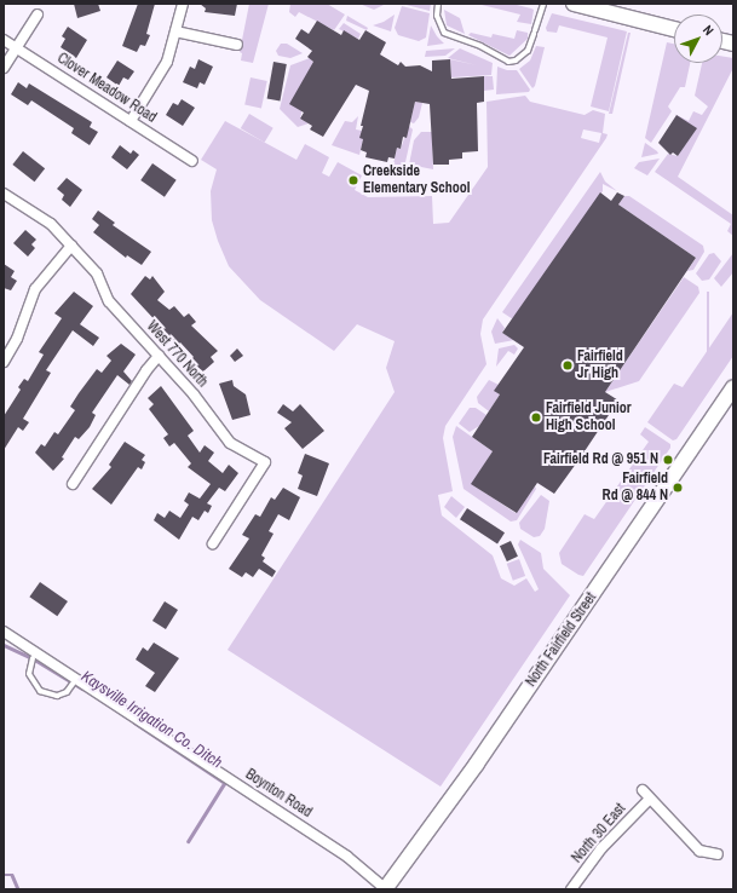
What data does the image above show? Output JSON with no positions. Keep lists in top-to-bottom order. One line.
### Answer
{"streets":{"street":["Clover Meadow Road","West 770 North","North Fairfield Street","Boynton Road","North 30 East"]},"crossings":[["North Fairfield Street","Boynton Road"]],"water":["Kaysville Irrigation Co. Ditch"],"places":["Creekside Elementary School","Fairfield Jr High","Fairfield Junior High School","Fairfield Rd @ 951 N","Fairfield Rd @ 844 N"],"north":"top right"}
